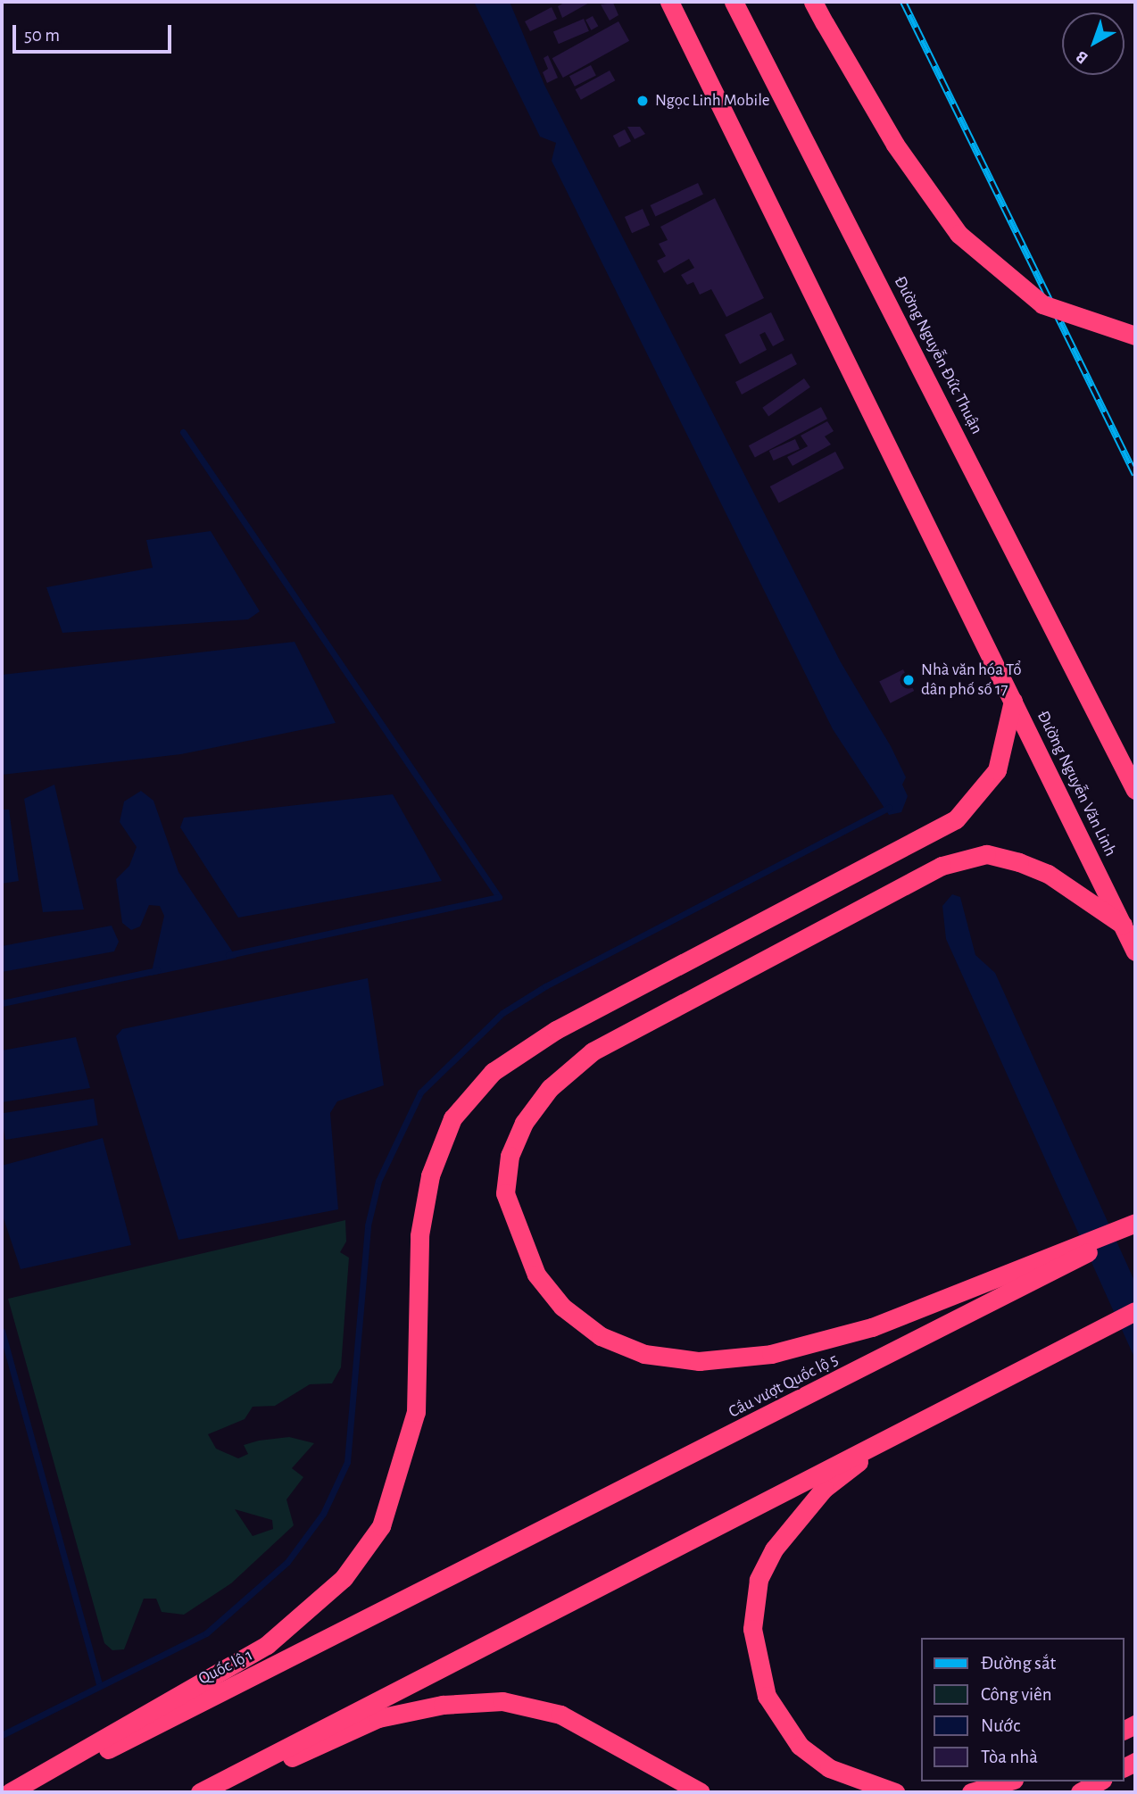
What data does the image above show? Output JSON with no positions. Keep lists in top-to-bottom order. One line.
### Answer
{"streets":{"highway":["Đường Nguyễn Đức Thuận","Đường Nguyễn Văn Linh","Cầu vượt Quốc lộ 5","Quốc lộ 1"]},"crossings":[["Cầu vượt Quốc lộ 5","Quốc lộ 1"]],"places":["Ngọc Linh Mobile","Nhà văn hóa Tổ dân phố số 17"],"legend":["Đường sắt","Công viên","Nước","Tòa nhà"],"scale_bar":"50 m","north":"bottom left"}
